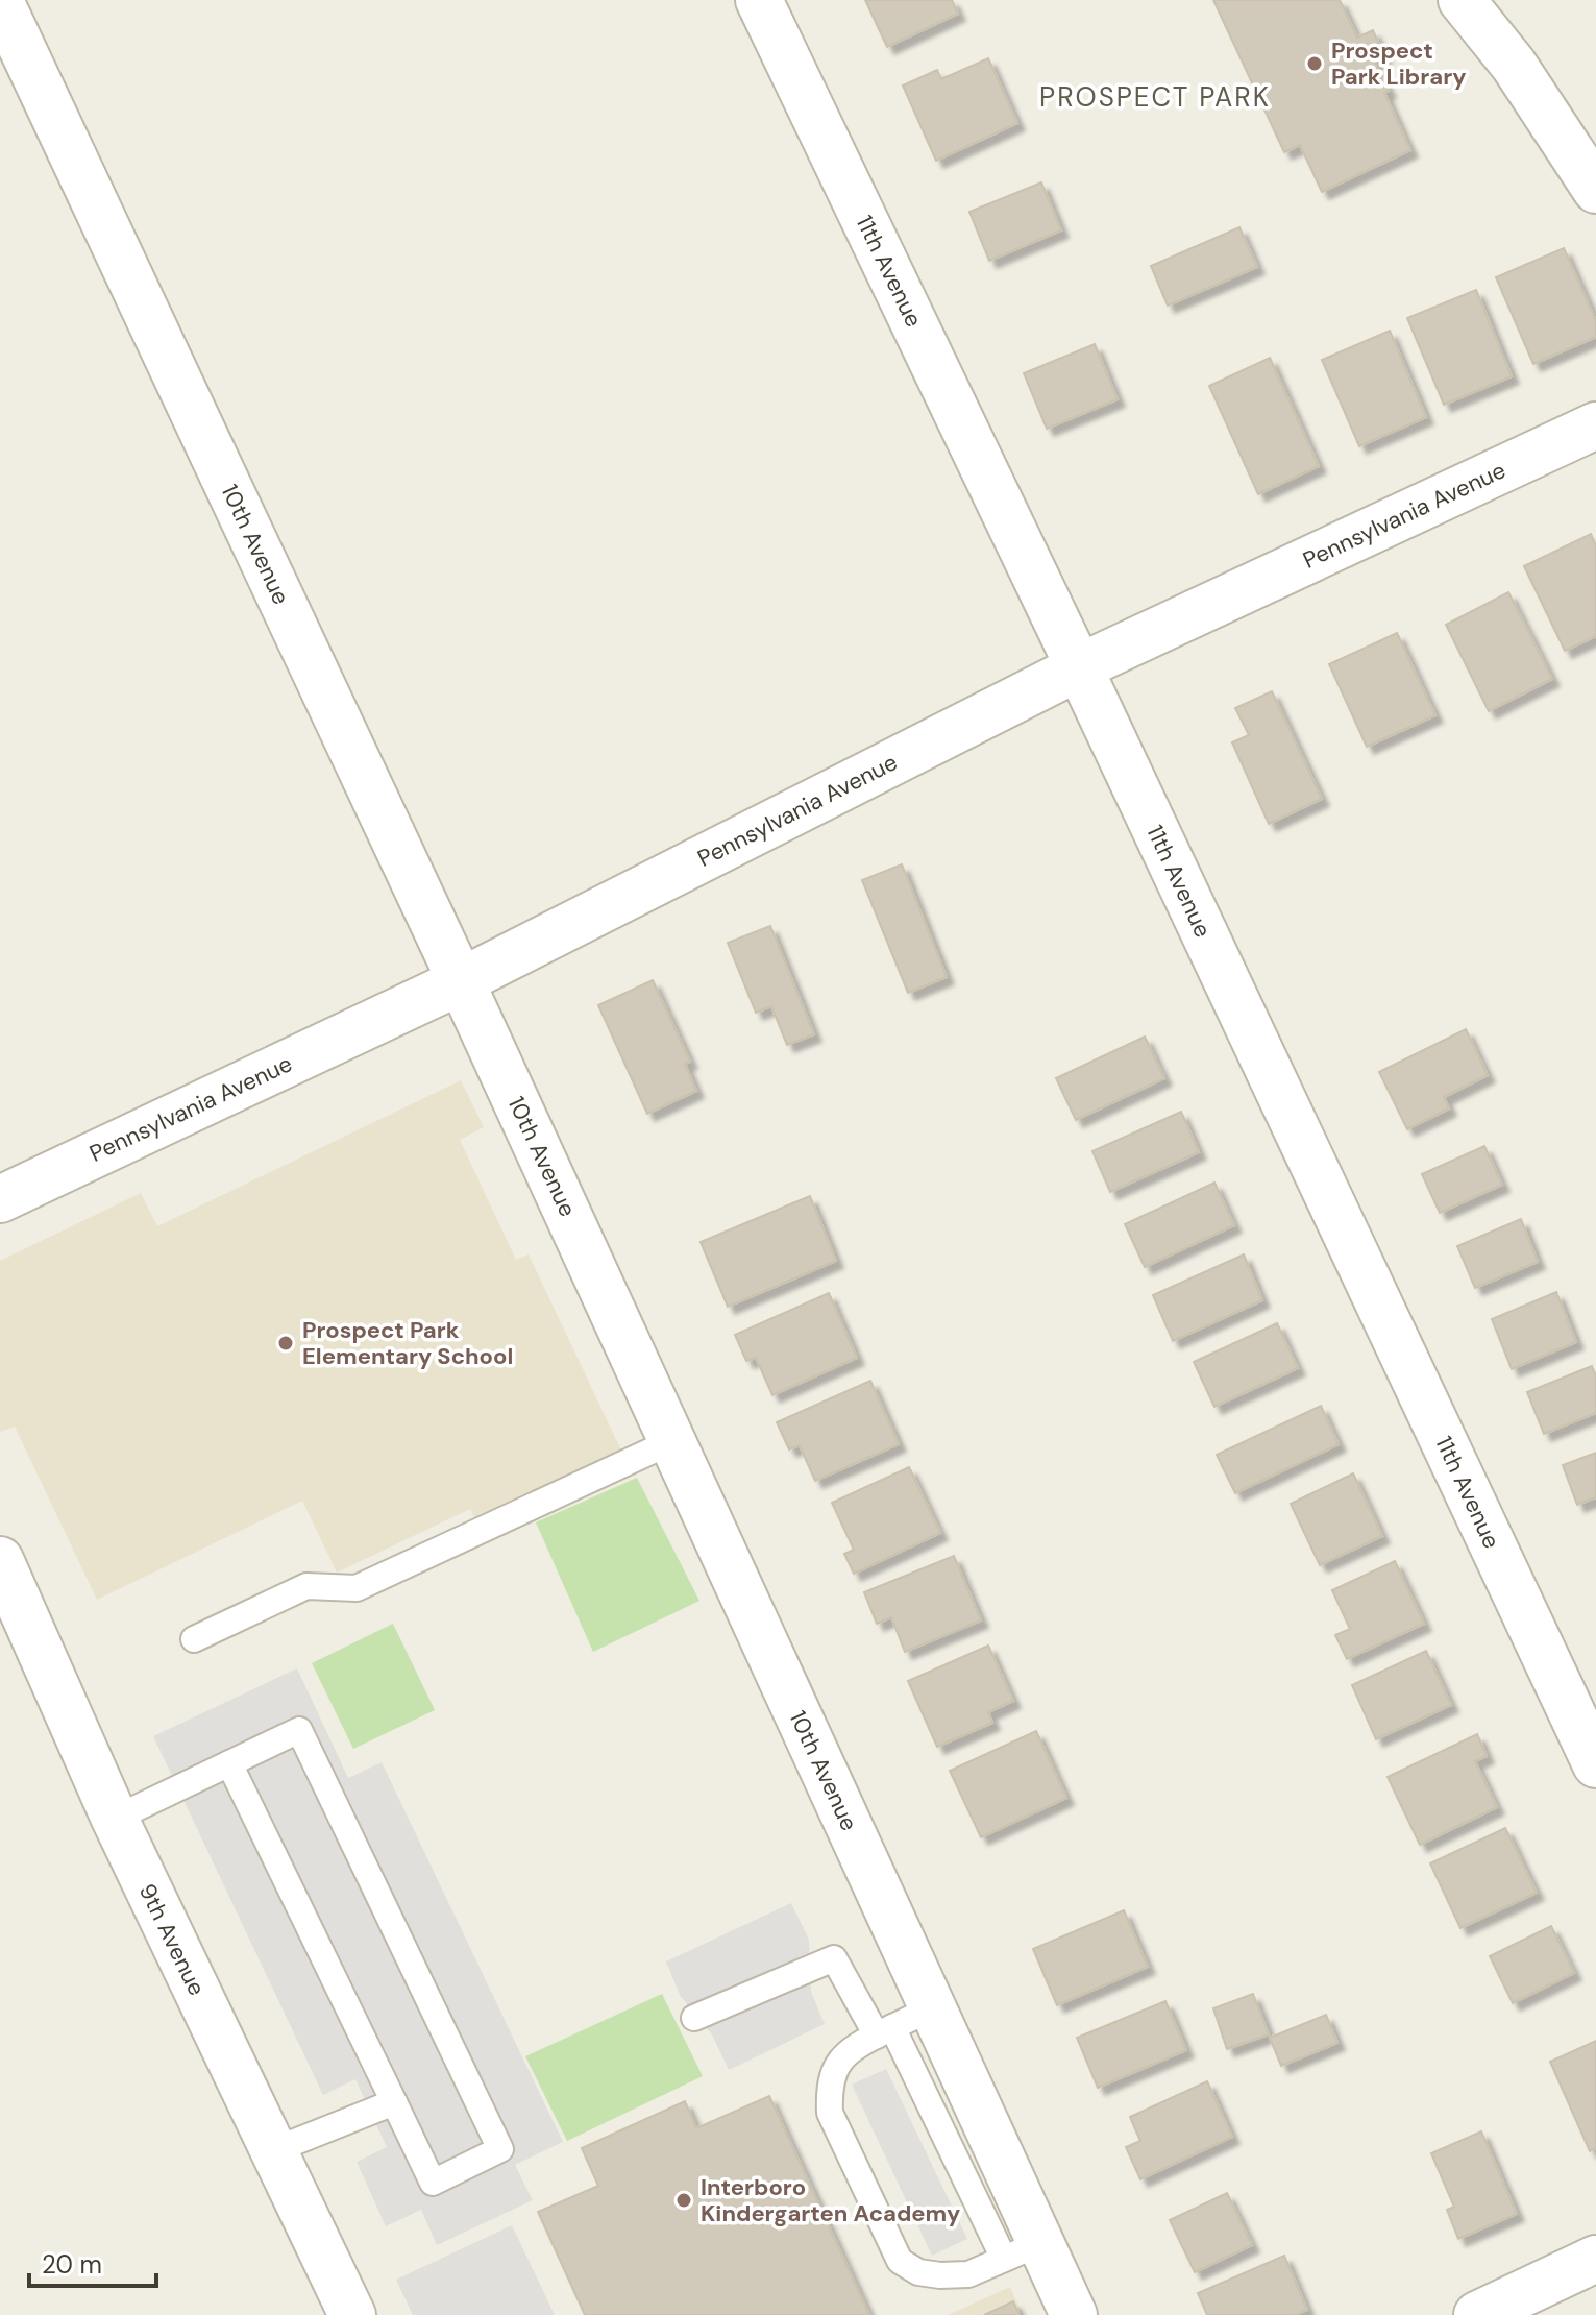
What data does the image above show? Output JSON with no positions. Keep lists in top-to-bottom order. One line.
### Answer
{"streets":{"street":["11th Avenue","Pennsylvania Avenue","10th Avenue","9th Avenue"]},"crossings":[["11th Avenue","Pennsylvania Avenue"],["Pennsylvania Avenue","10th Avenue"]],"districts":["PROSPECT PARK"],"places":["Prospect Park Library","Prospect Park Elementary School","Interboro Kindergarten Academy"],"scale_bar":"20 m"}
